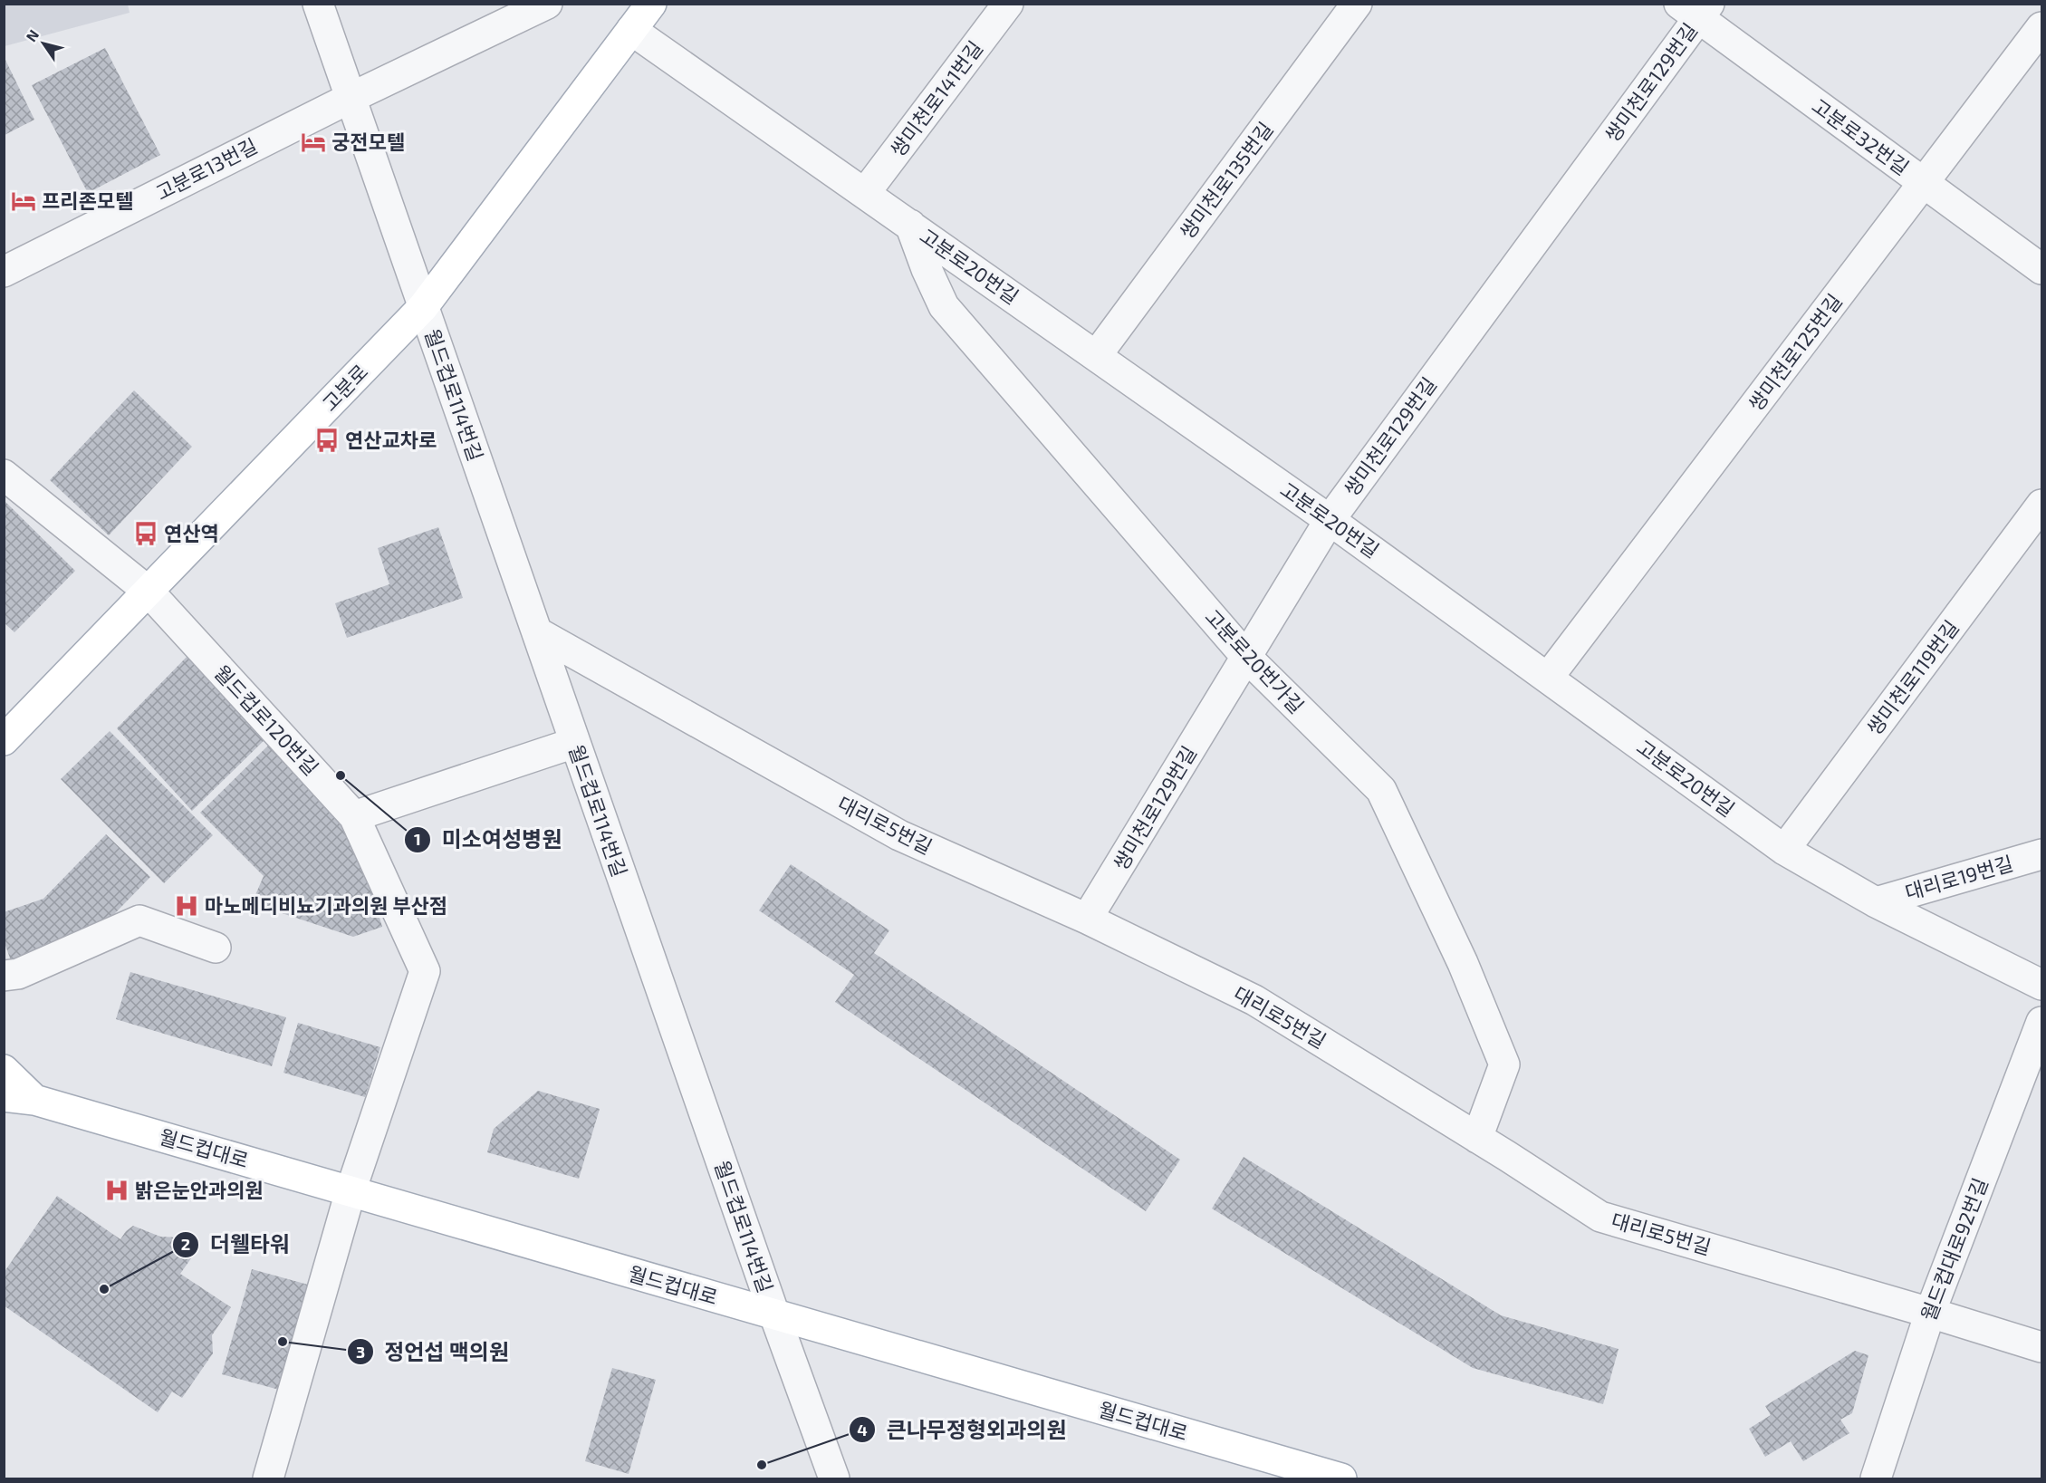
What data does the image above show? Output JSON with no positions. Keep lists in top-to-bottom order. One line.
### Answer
{"streets":{"main road":["고분로","월드컵대로"],"street":["쌍미천로129번길","쌍미천로141번길","고분로32번길","고분로13번길","쌍미천로135번길","고분로20번길","쌍미천로125번길","월드컵로114번길","고분로20번가길","쌍미천로119번길","월드컵로120번길","대리로5번길","대리로19번길","월드컵대로92번길"]},"crossings":[["쌍미천로129번길","고분로32번길"],["쌍미천로129번길","고분로20번길"],["쌍미천로129번길","고분로20번가길"],["쌍미천로129번길","대리로5번길"],["쌍미천로141번길","고분로20번길"],["고분로32번길","쌍미천로125번길"],["쌍미천로135번길","고분로20번길"],["고분로20번길","쌍미천로125번길"],["고분로20번길","고분로"],["고분로20번길","고분로20번가길"],["고분로20번길","쌍미천로119번길"],["고분로20번길","대리로19번길"],["고분로","월드컵로114번길"],["고분로","월드컵로120번길"],["월드컵로114번길","대리로5번길"],["월드컵로114번길","월드컵대로"],["고분로20번가길","대리로5번길"],["월드컵로120번길","월드컵대로"],["대리로5번길","월드컵대로92번길"]],"places":{"hotel":["궁전모텔","프리존모텔"],"bus stop":["연산교차로","연산역"],"other":["미소여성병원","더웰타워","정언섭 맥의원","큰나무정형외과의원"],"hospital":["마노메디비뇨기과의원 부산점","밝은눈안과의원"]},"north":"top left"}
